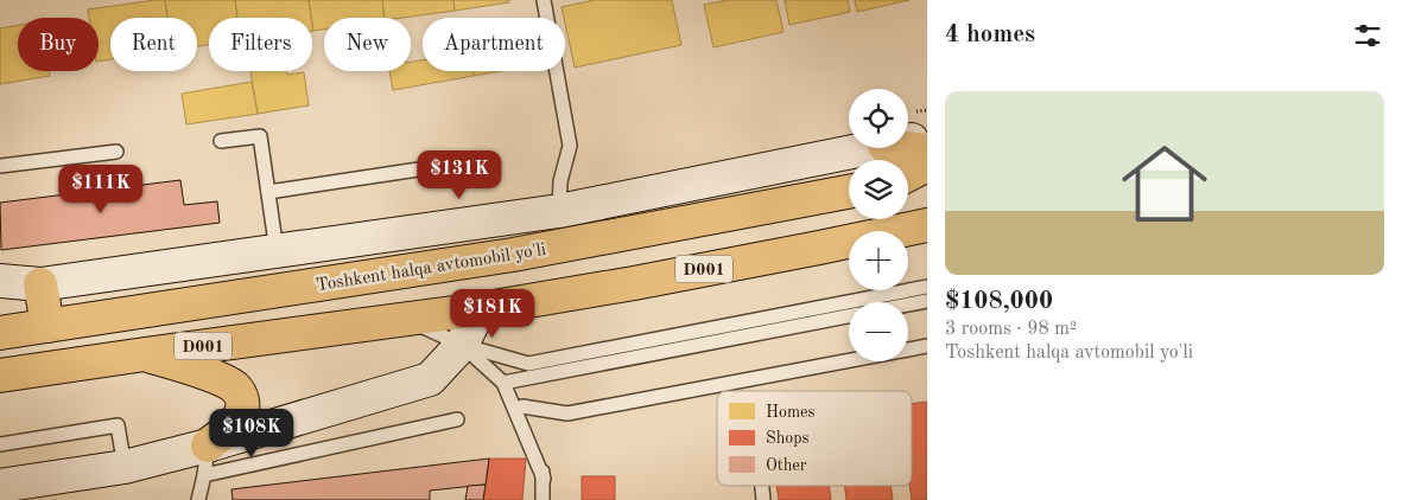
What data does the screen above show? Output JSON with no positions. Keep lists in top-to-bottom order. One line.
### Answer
{"streets":{"highway":["Toshkent halqa avtomobil yo'li","D001"]},"legend":["Homes","Shops","Other"],"page":{"heading":"4 homes","chip":["Buy","Rent","Filters","New","Apartment"],"list":[{"name":"$108,000","note":"3 rooms · 98 m² · Toshkent halqa avtomobil yo'li"}],"map_buttons":["+","−"],"price":["$131K","$111K","$181K","$108K"]}}
